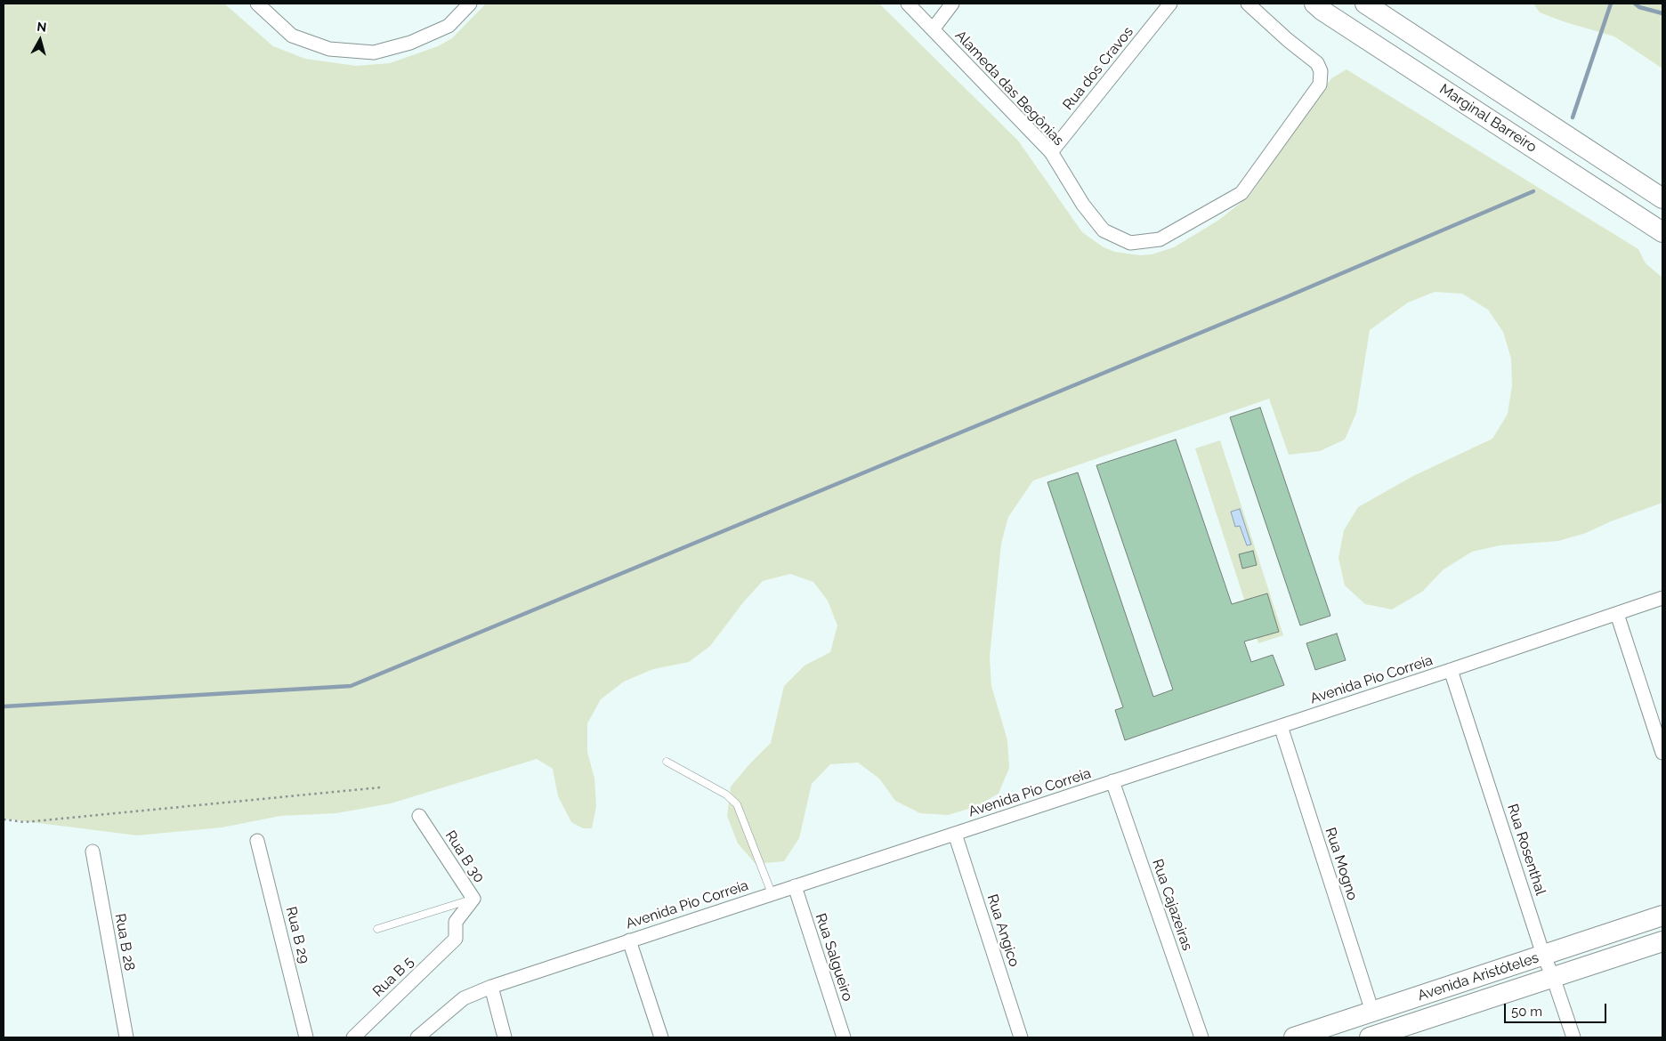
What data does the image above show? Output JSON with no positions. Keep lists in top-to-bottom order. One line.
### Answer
{"streets":{"street":["Rua dos Cravos","Alameda das Begônias","Marginal Barreiro","Avenida Pio Correia","Rua Rosenthal","Rua B 30","Rua Mogno","Rua Cajazeiras","Rua Angico","Rua B 29","Rua B 28","Rua Salgueiro","Rua B 5","Avenida Aristóteles"]},"crossings":[["Rua dos Cravos","Alameda das Begônias"],["Avenida Pio Correia","Rua Rosenthal"],["Avenida Pio Correia","Rua Mogno"],["Avenida Pio Correia","Rua Cajazeiras"],["Avenida Pio Correia","Rua Angico"],["Avenida Pio Correia","Rua Salgueiro"],["Rua Rosenthal","Avenida Aristóteles"],["Rua B 30","Rua B 5"],["Rua Mogno","Avenida Aristóteles"]],"scale_bar":"50 m","north":"top"}
